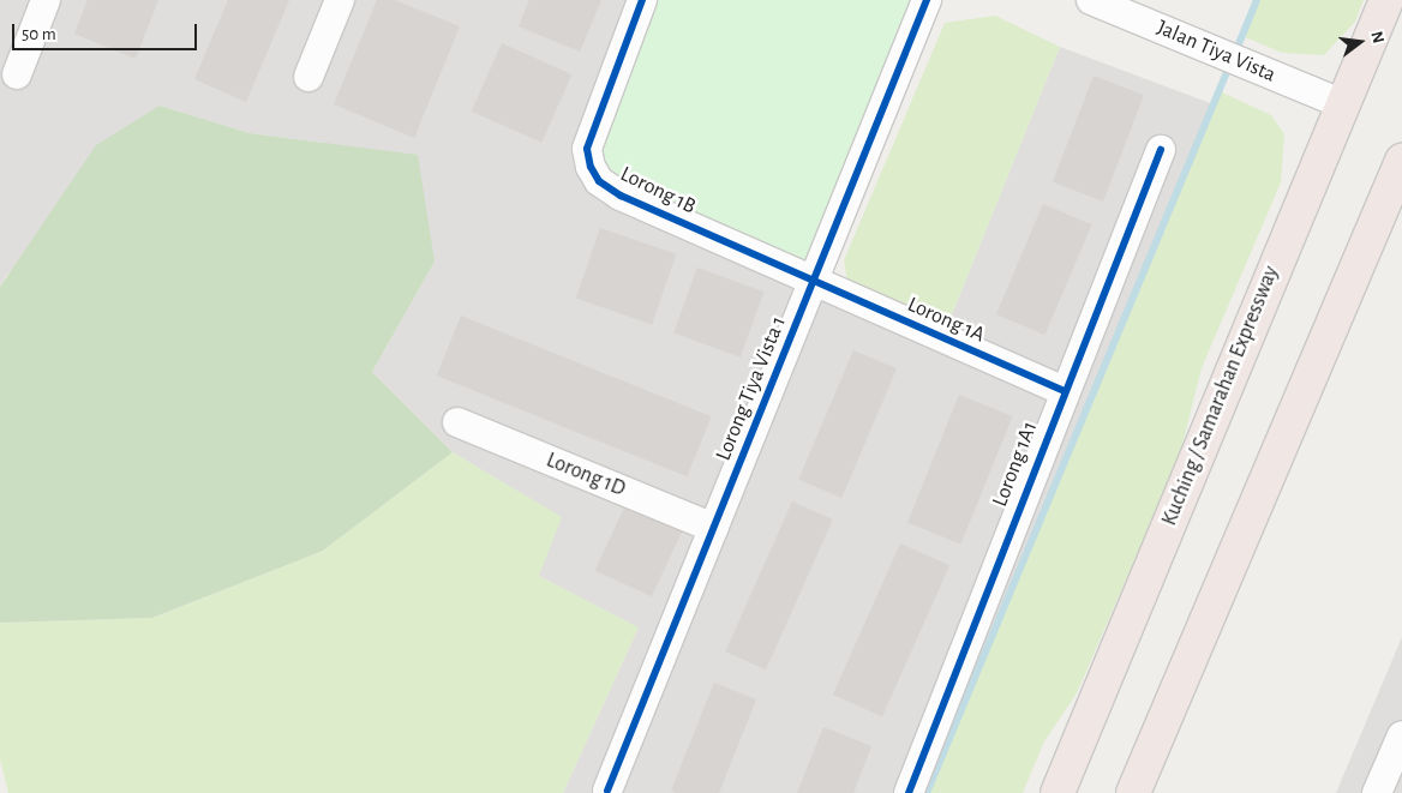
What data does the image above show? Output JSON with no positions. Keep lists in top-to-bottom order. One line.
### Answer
{"streets":{"highway":["Kuching / Samarahan Expressway"],"street":["Jalan Tiya Vista","Lorong 1B","Lorong 1A","Lorong Tiya Vista 1","Lorong 1A1","Lorong 1D"]},"crossings":[["Jalan Tiya Vista","Kuching / Samarahan Expressway"],["Lorong 1B","Lorong 1A"],["Lorong 1B","Lorong Tiya Vista 1"],["Lorong 1A","Lorong Tiya Vista 1"],["Lorong 1A","Lorong 1A1"],["Lorong Tiya Vista 1","Lorong 1D"]],"scale_bar":"50 m","north":"right"}
